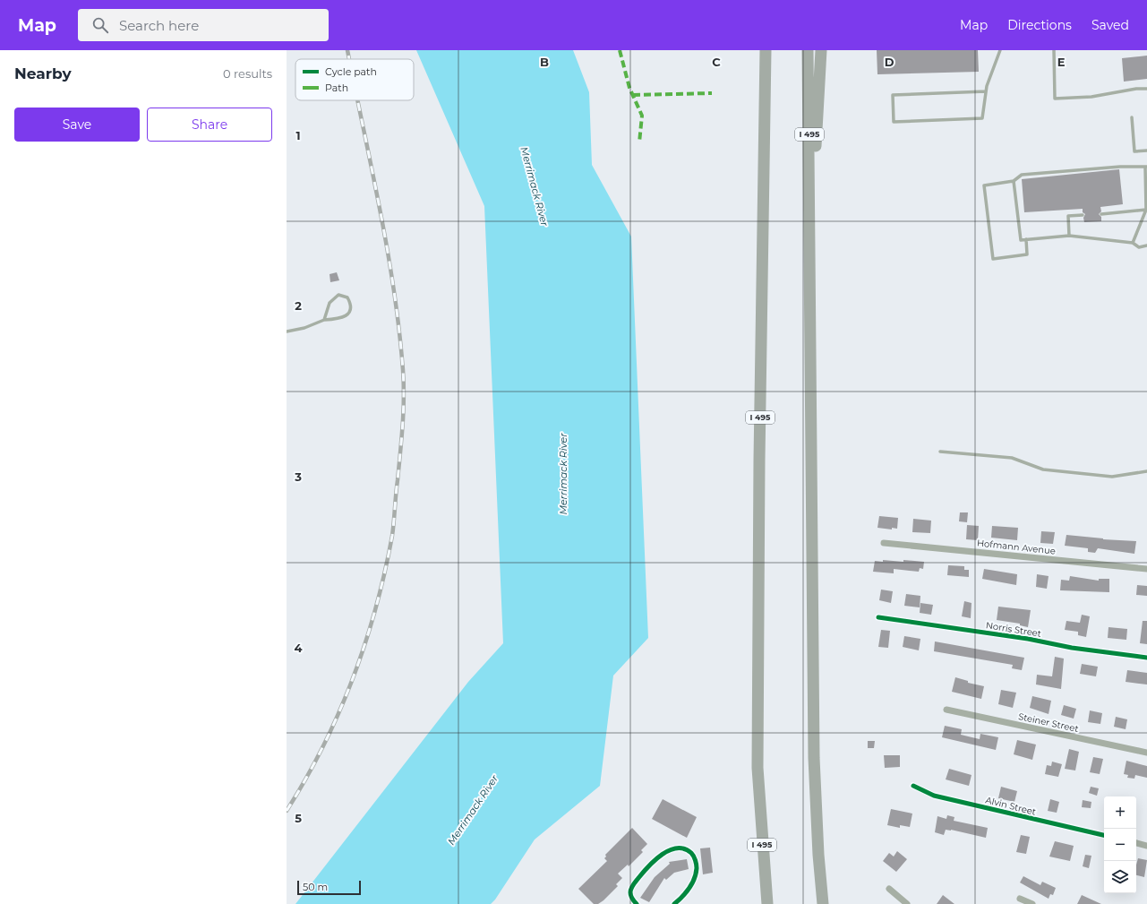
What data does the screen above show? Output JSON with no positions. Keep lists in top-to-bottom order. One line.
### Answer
{"streets":{"highway":["I 495"],"street":["Hofmann Avenue","Norris Street","Steiner Street","Alvin Street"]},"water":["Merrimack River"],"legend":["Cycle path","Path"],"scale_bar":"50 m","page":{"header":"Map","search":"Search here","nav":["Map","Directions","Saved"],"heading":["Nearby","0 results"],"buttons":["Save","Share"],"map_buttons":["+","−"],"scale":"50 m"},"grid":{"columns":["B","C","D","E"],"rows":["1","2","3","4","5"]}}
